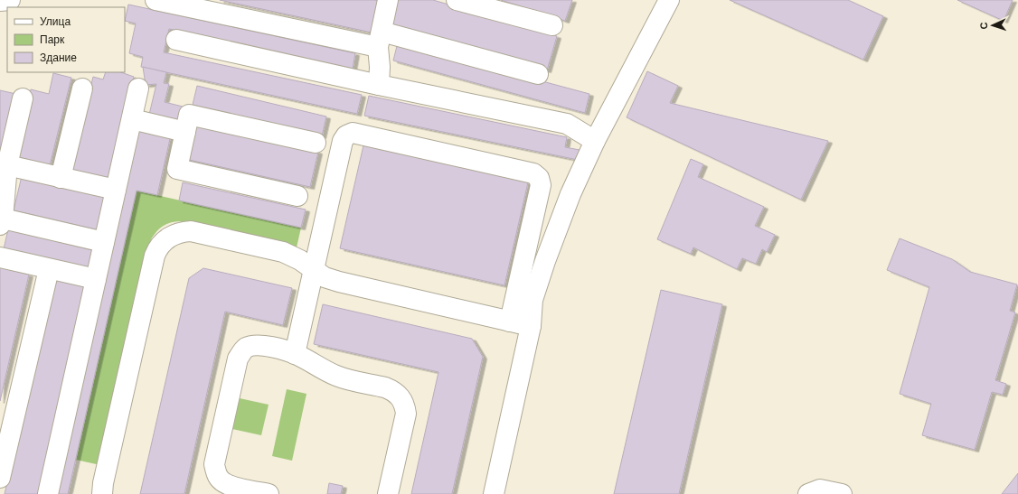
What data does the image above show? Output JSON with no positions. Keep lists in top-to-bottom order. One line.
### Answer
{"legend":["Улица","Парк","Здание"],"north":"left"}
